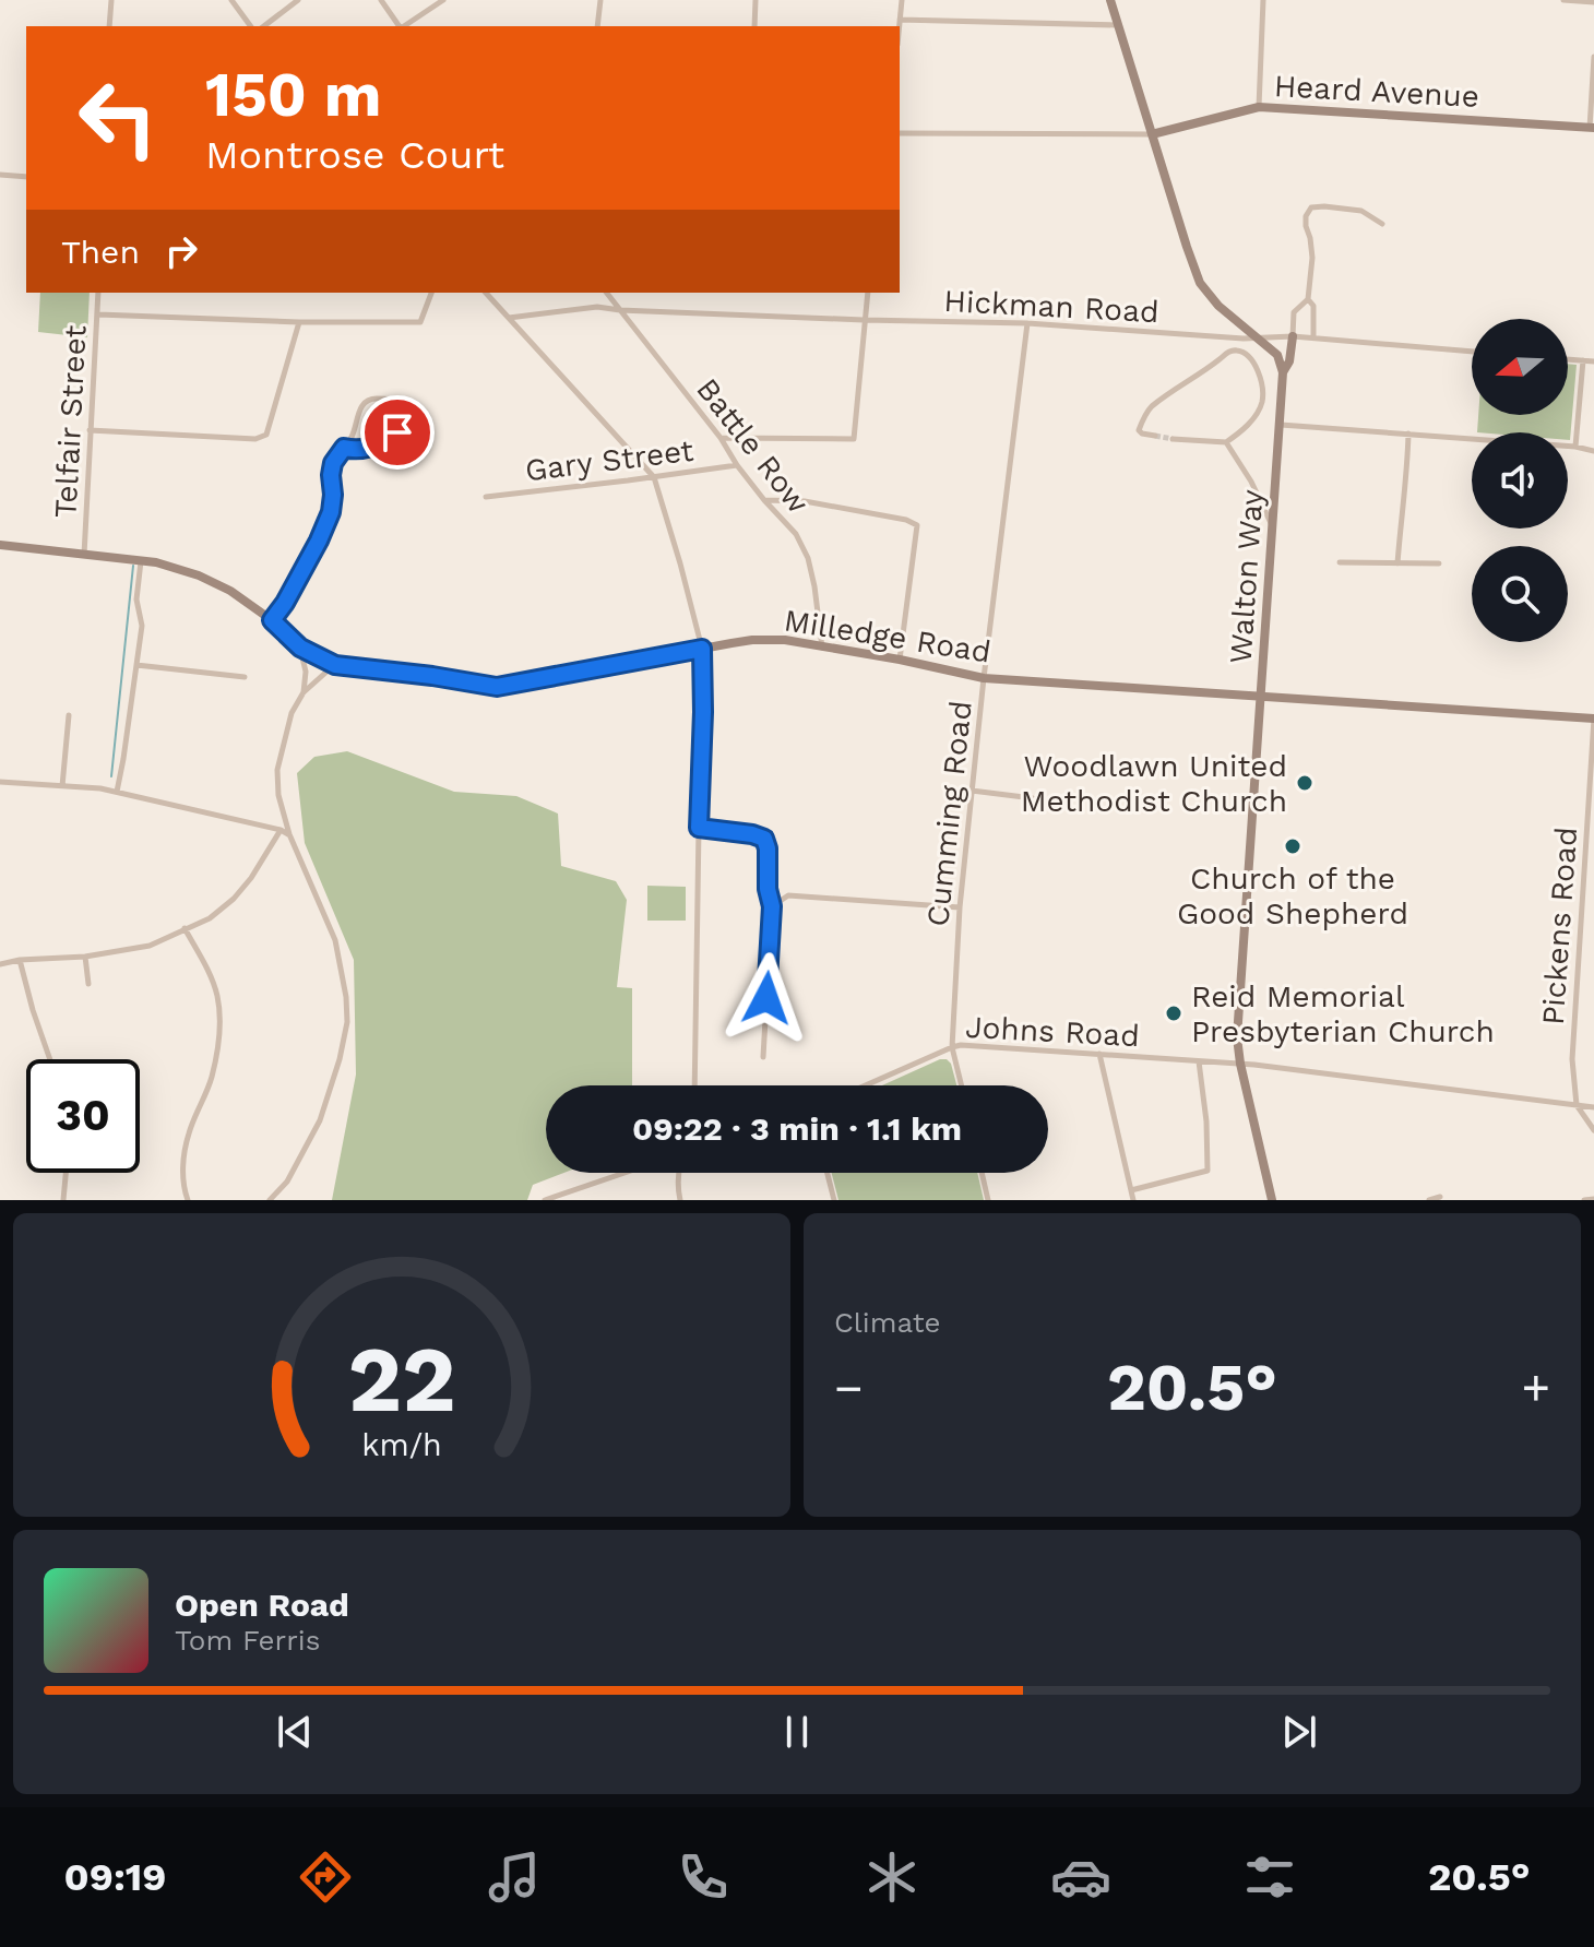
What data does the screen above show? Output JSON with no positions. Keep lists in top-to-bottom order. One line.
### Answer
{"streets":{"street":["Heard Avenue","Hickman Road","Telfair Street","Battle Row","Gary Street","Walton Way","Milledge Road","Cumming Road","Pickens Road","Johns Road"]},"crossings":[["Hickman Road","Battle Row"],["Hickman Road","Gary Street"],["Hickman Road","Walton Way"],["Hickman Road","Cumming Road"],["Telfair Street","Milledge Road"],["Battle Row","Gary Street"],["Battle Row","Milledge Road"],["Walton Way","Milledge Road"],["Walton Way","Johns Road"],["Milledge Road","Cumming Road"],["Milledge Road","Pickens Road"],["Cumming Road","Johns Road"],["Pickens Road","Johns Road"]],"places":["Woodlawn United Methodist Church","Church of the Good Shepherd","Reid Memorial Presbyterian Church"],"north":"left","page":{"turn":["150 m","Montrose Court"],"then":"Then","limit":"30","trip":"09:22 · 3 min · 1.1 km","tile":"Climate","heat":["−","20.5°","+"],"song":["Open Road","Tom Ferris"],"tabs":["09:19","20.5°"],"gauge":["22","km/h"]}}
